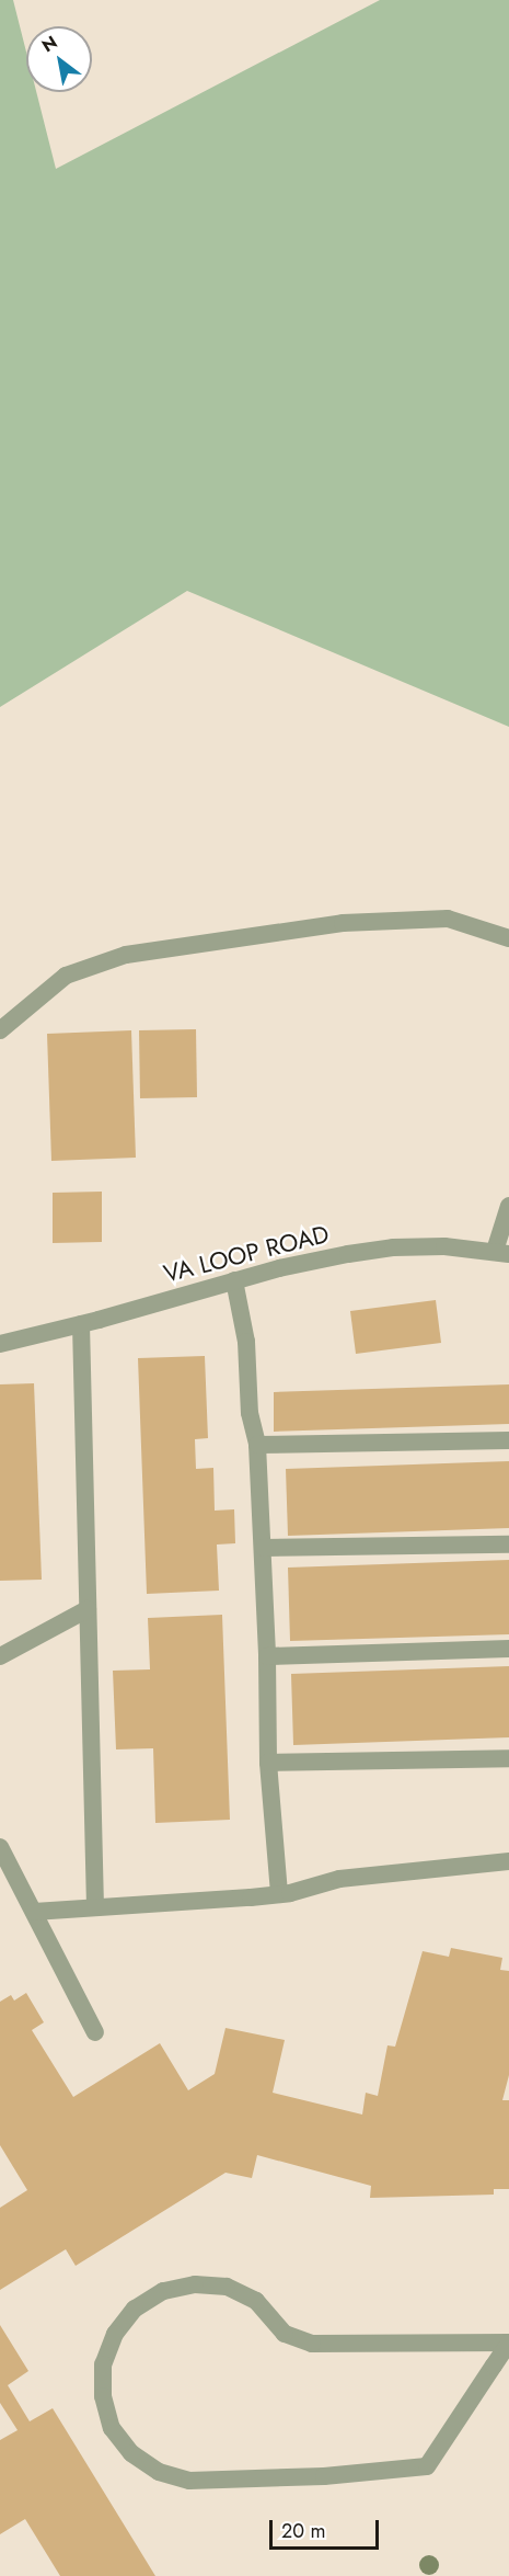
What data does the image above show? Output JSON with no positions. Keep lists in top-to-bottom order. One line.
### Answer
{"streets":{"lane":["VA LOOP ROAD"]},"scale_bar":"20 m","north":"top left"}
